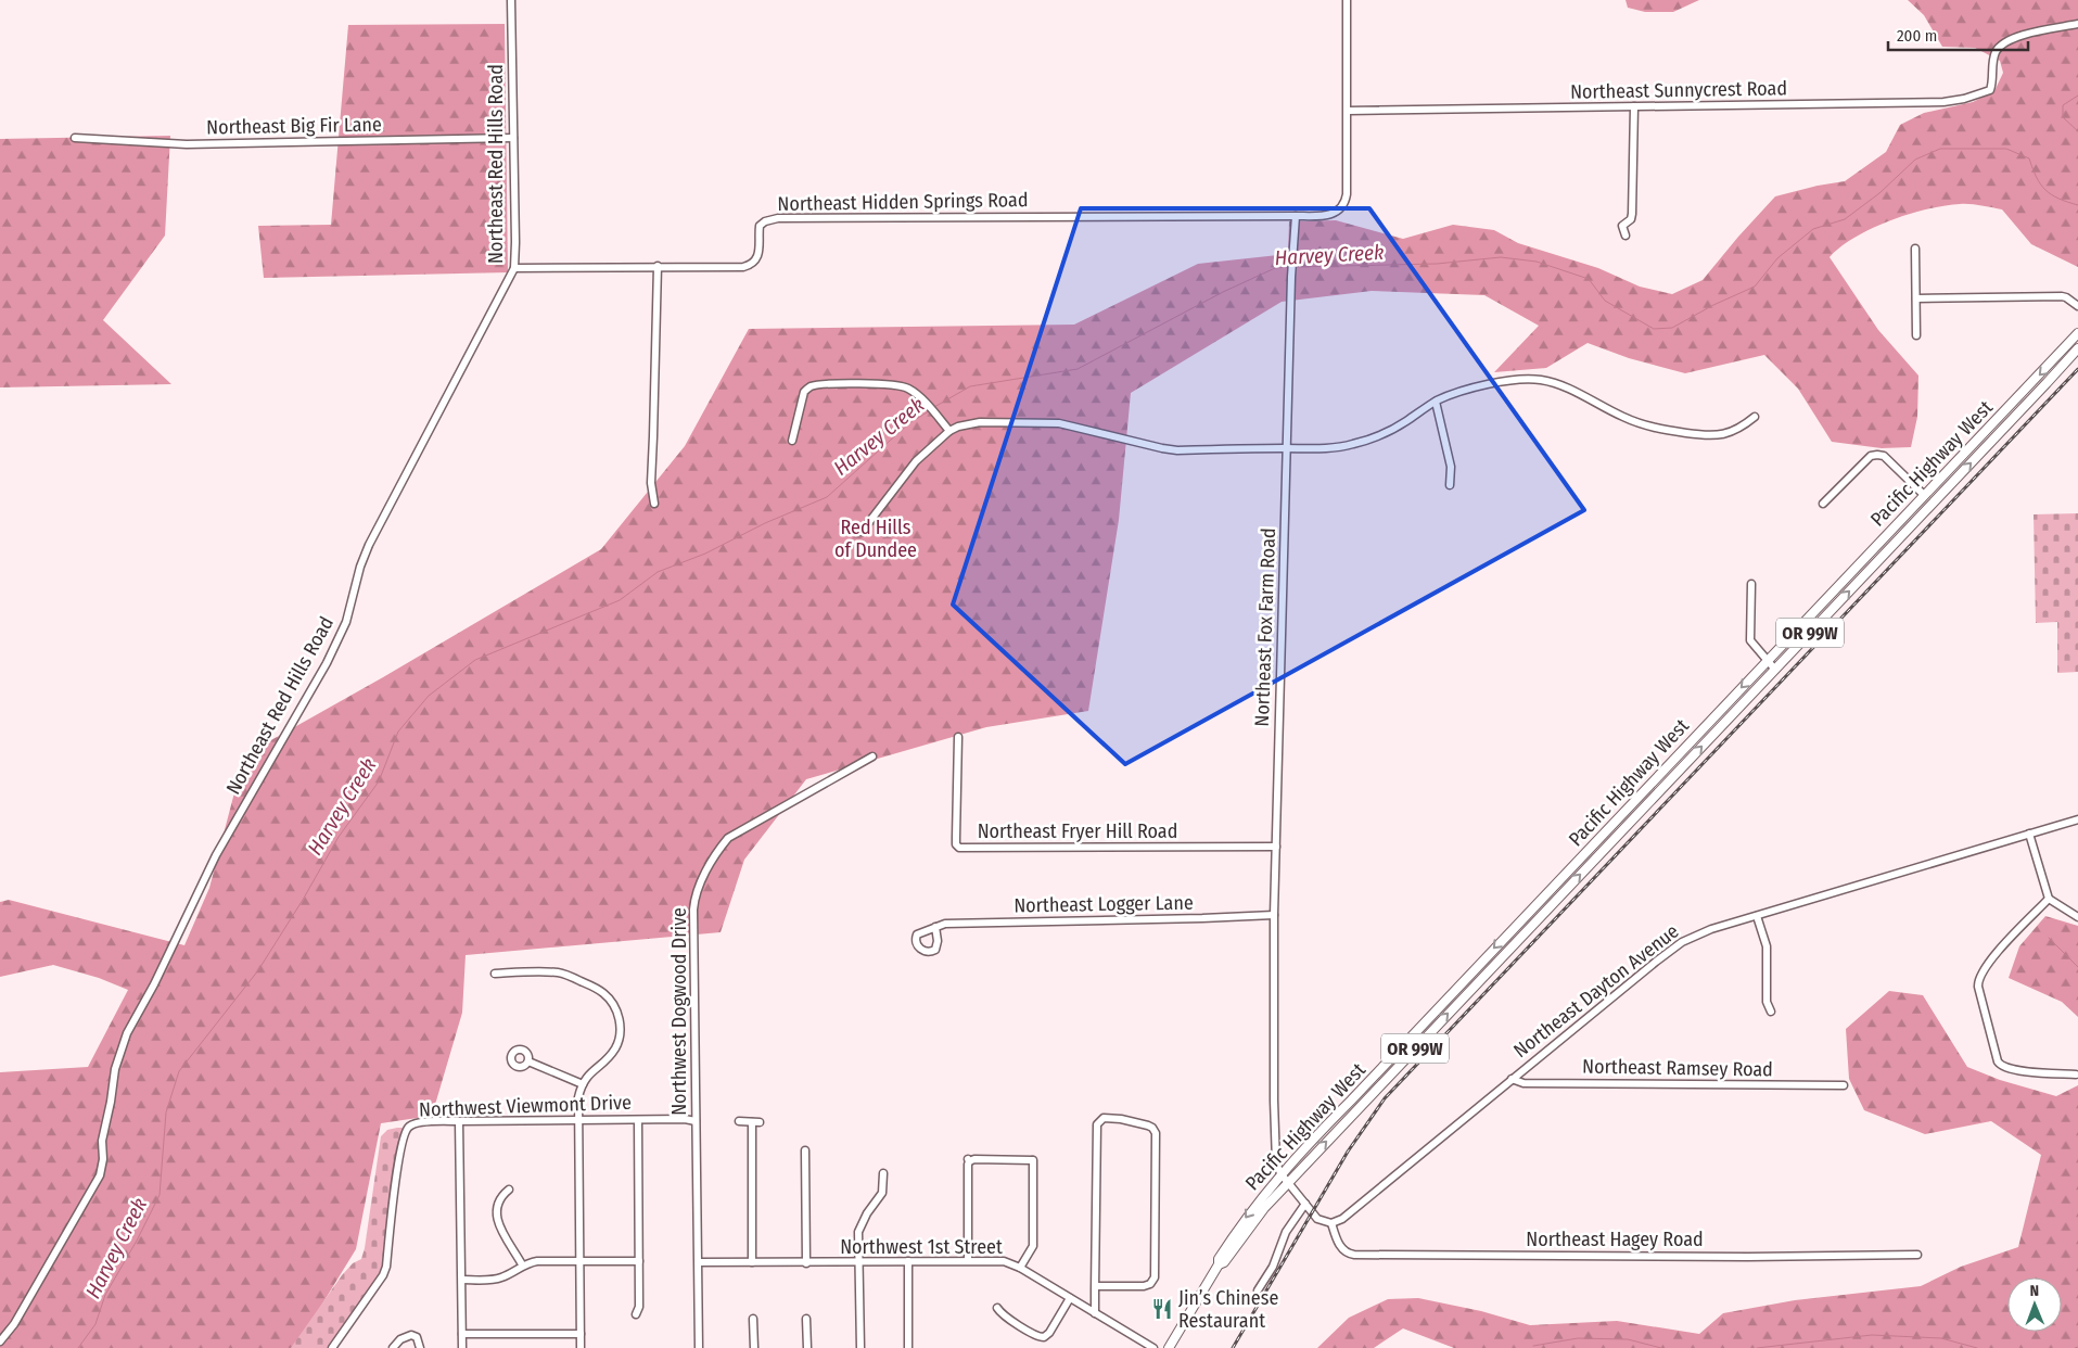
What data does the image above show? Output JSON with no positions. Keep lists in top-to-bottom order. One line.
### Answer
{"streets":{"main road":["Pacific Highway West","OR 99W"],"street":["Northeast Sunnycrest Road","Northeast Big Fir Lane","Northeast Red Hills Road","Northeast Hidden Springs Road","Northeast Fox Farm Road","Northeast Fryer Hill Road","Northeast Logger Lane","Northeast Dayton Avenue","Northwest Dogwood Drive","Northeast Ramsey Road","Northwest Viewmont Drive","Northeast Hagey Road","Northwest 1st Street"]},"crossings":[["Northeast Big Fir Lane","Northeast Red Hills Road"],["Northeast Red Hills Road","Northeast Hidden Springs Road"],["Northeast Hidden Springs Road","Northeast Fox Farm Road"],["Pacific Highway West","Northeast Fox Farm Road"],["Northeast Fox Farm Road","Northeast Fryer Hill Road"],["Northeast Fox Farm Road","Northeast Logger Lane"],["Northeast Dayton Avenue","Northeast Ramsey Road"],["Northeast Dayton Avenue","Northeast Hagey Road"],["Northwest Dogwood Drive","Northwest Viewmont Drive"],["Northwest Dogwood Drive","Northwest 1st Street"]],"water":["Harvey Creek"],"parks":["Red Hills of Dundee"],"places":{"restaurant":["Jin’s Chinese Restaurant"]},"scale_bar":"200 m","north":"top"}
